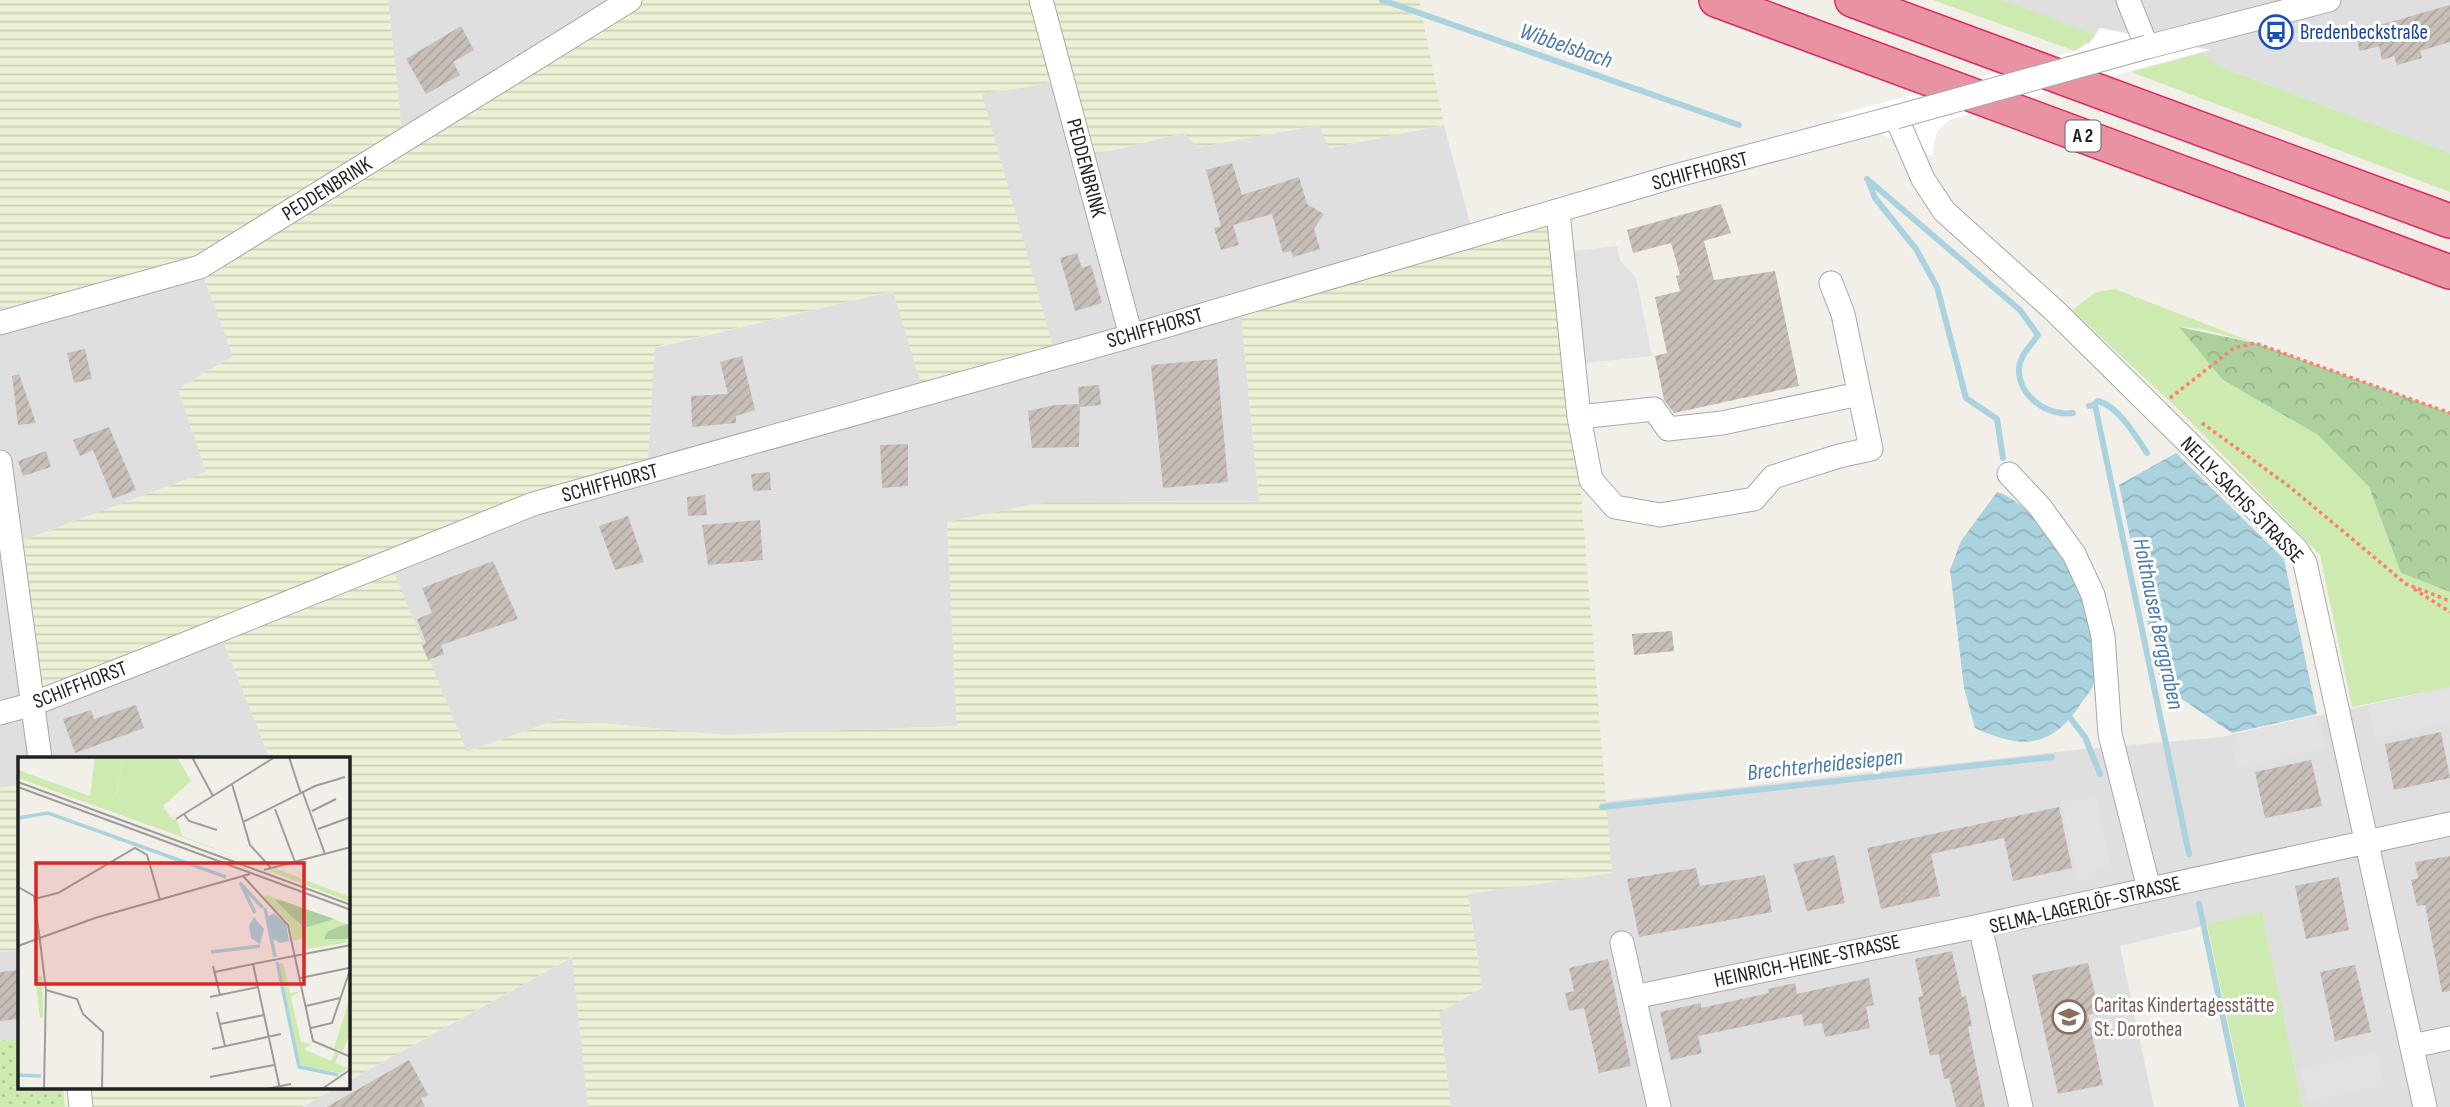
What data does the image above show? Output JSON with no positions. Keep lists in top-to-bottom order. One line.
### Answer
{"streets":{"highway":["A 2"],"street":["PEDDENBRINK","SCHIFFHORST","NELLY-SACHS-STRASSE","SELMA-LAGERLÖF-STRASSE","HEINRICH-HEINE-STRASSE"]},"crossings":[["PEDDENBRINK","SCHIFFHORST"],["SCHIFFHORST","NELLY-SACHS-STRASSE"],["NELLY-SACHS-STRASSE","SELMA-LAGERLÖF-STRASSE"],["SELMA-LAGERLÖF-STRASSE","HEINRICH-HEINE-STRASSE"]],"water":["Wibbelsbach","Holthauser Berggraben","Brechterheidesiepen"],"places":{"bus stop":["Bredenbeckstraße"],"school or university":["Caritas Kindertagesstätte St. Dorothea"]}}
